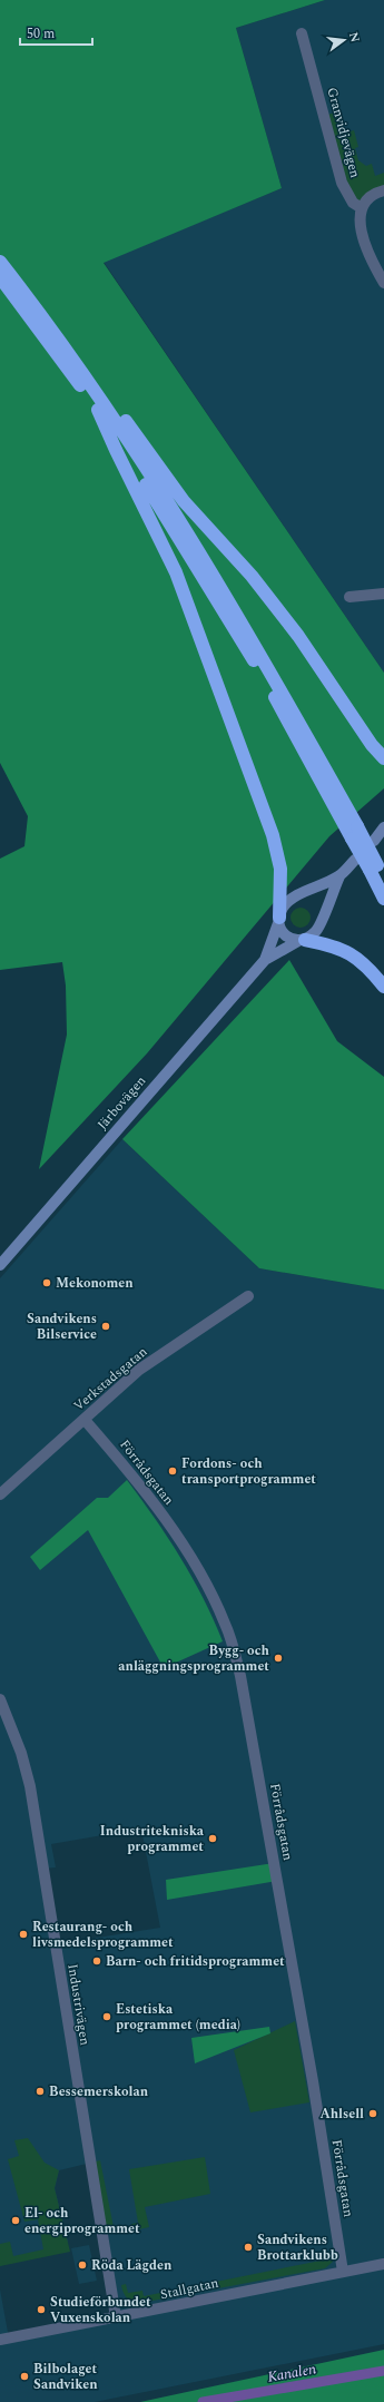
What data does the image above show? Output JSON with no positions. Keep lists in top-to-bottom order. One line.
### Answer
{"streets":{"main road":["Järbovägen"],"street":["Granvidjevägen","Verkstadsgatan","Förrådsgatan","Industrivägen","Stallgatan"]},"crossings":[["Verkstadsgatan","Förrådsgatan"],["Förrådsgatan","Stallgatan"],["Industrivägen","Stallgatan"]],"water":["Kanalen"],"places":["Mekonomen","Sandvikens Bilservice","Fordons- och transportprogrammet","Bygg- och anläggningsprogrammet","Industritekniska programmet","Restaurang- och livsmedelsprogrammet","Barn- och fritidsprogrammet","Estetiska programmet (media)","Bessemerskolan","Ahlsell","El- och energiprogrammet","Sandvikens Brottarklubb","Röda Lägden","Studieförbundet Vuxenskolan","Bilbolaget Sandviken"],"scale_bar":"50 m","north":"right"}
